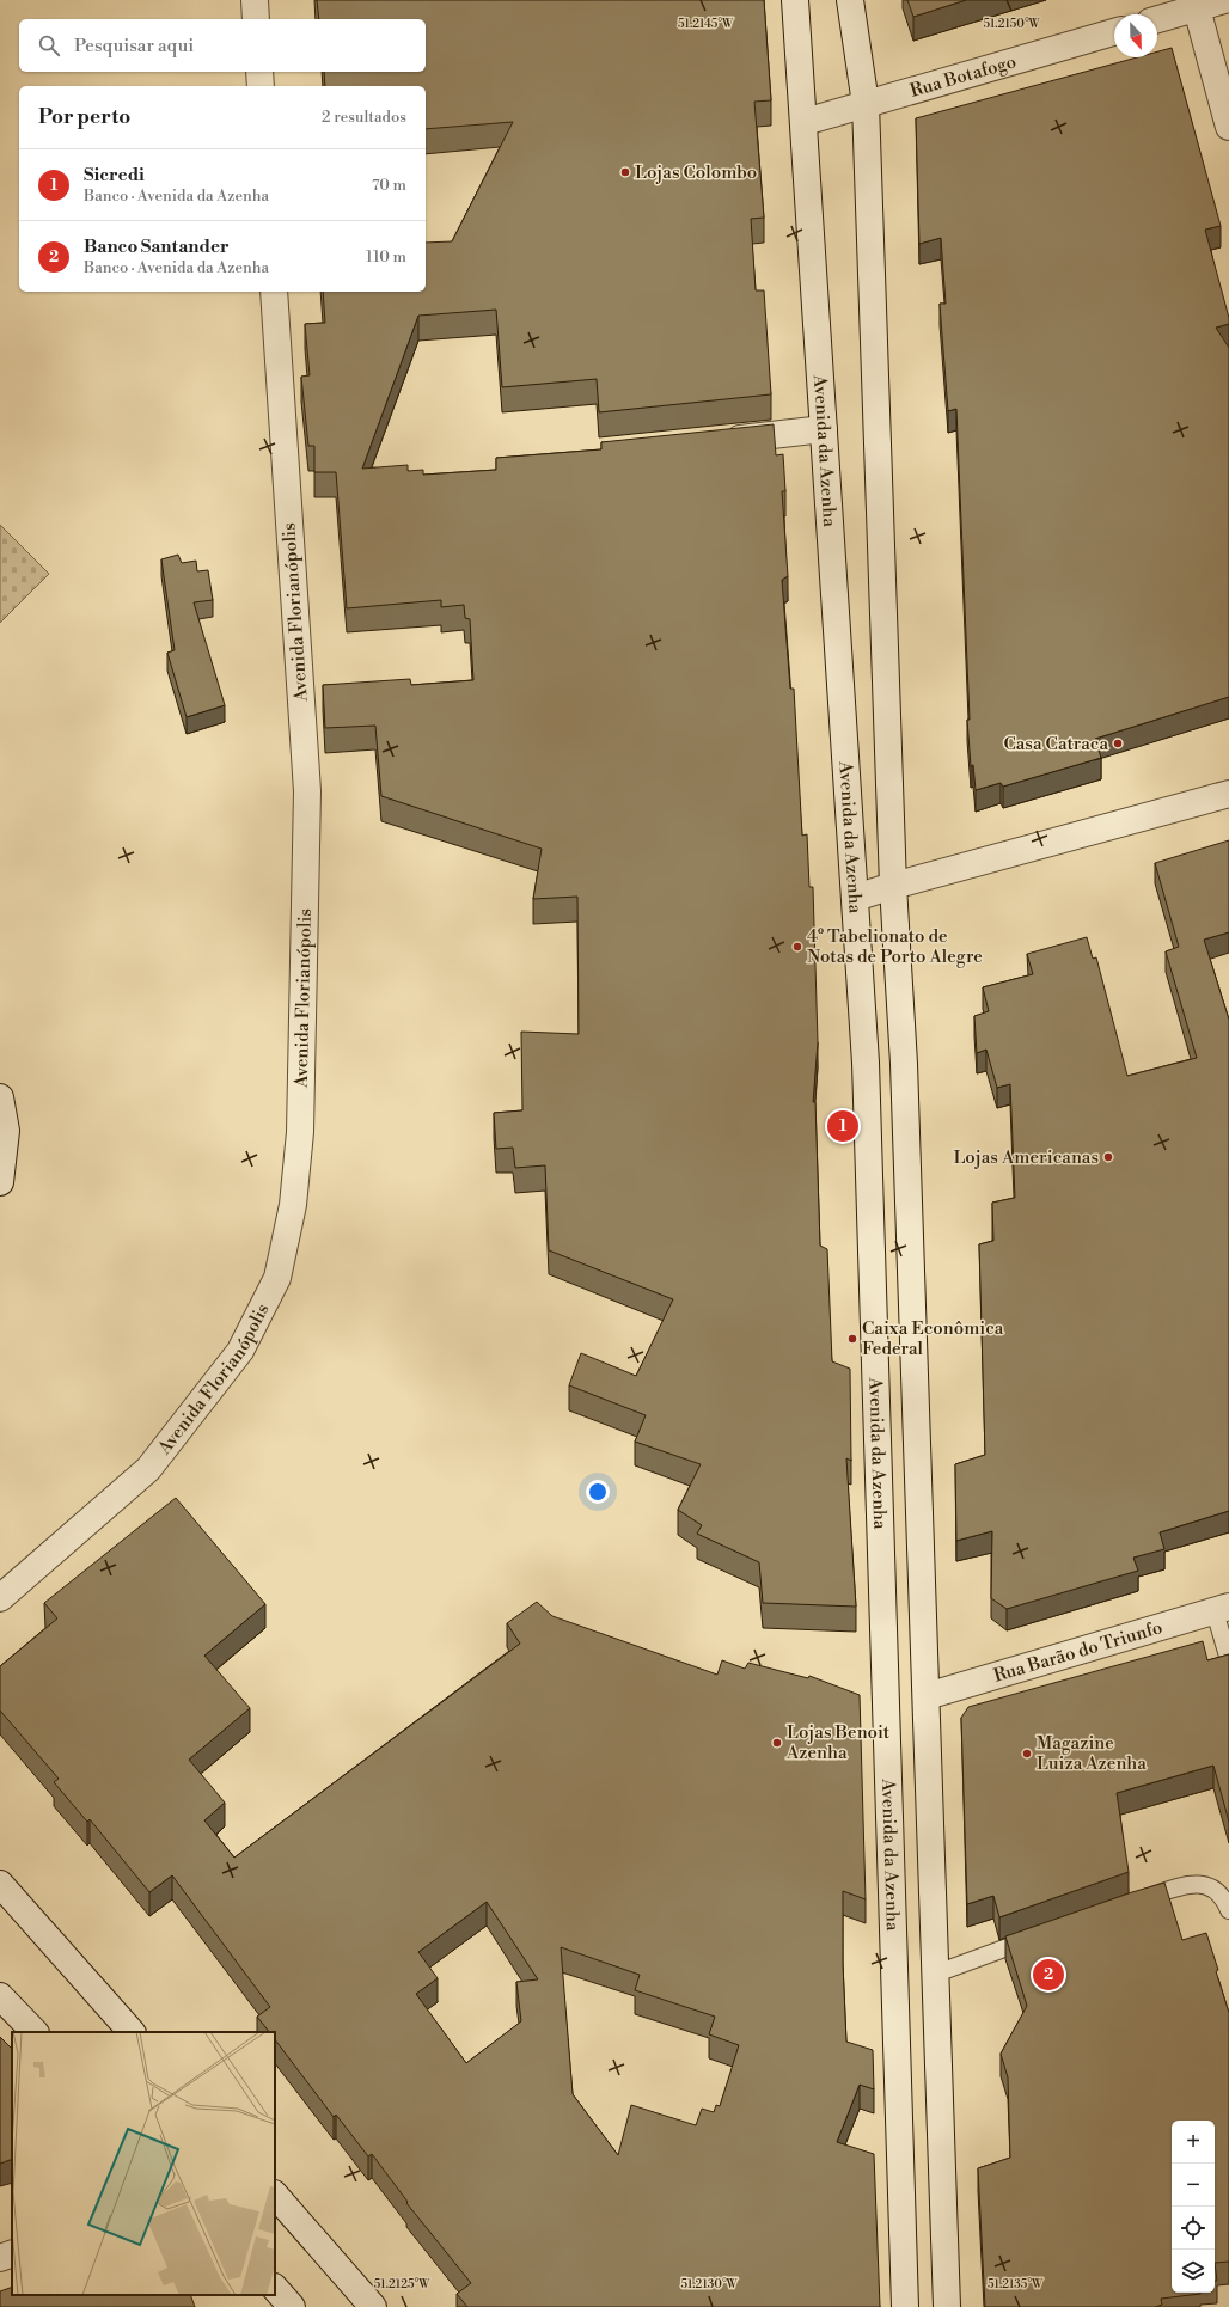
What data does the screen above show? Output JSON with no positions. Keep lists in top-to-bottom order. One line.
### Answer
{"streets":{"main road":["Rua Botafogo","Avenida da Azenha","Avenida Florianópolis","Rua Barão do Triunfo"]},"crossings":[["Rua Botafogo","Avenida da Azenha"]],"places":["Lojas Colombo","Casa Catraca","4º Tabelionato de Notas de Porto Alegre","Lojas Americanas","Caixa Econômica Federal","Lojas Benoit Azenha","Magazine Luiza Azenha"],"north":"bottom","page":{"search":"Pesquisar aqui","heading":["Por perto","2 resultados"],"list":[{"mark":"1","name":"Sicredi","note":"Banco · Avenida da Azenha","value":"70 m"},{"mark":"2","name":"Banco Santander","note":"Banco · Avenida da Azenha","value":"110 m"}],"pins":["1","2"],"map_buttons":["+","−"]},"coordinates":["51.2145°W","51.2150°W","51.2125°W","51.2130°W","51.2135°W"]}
